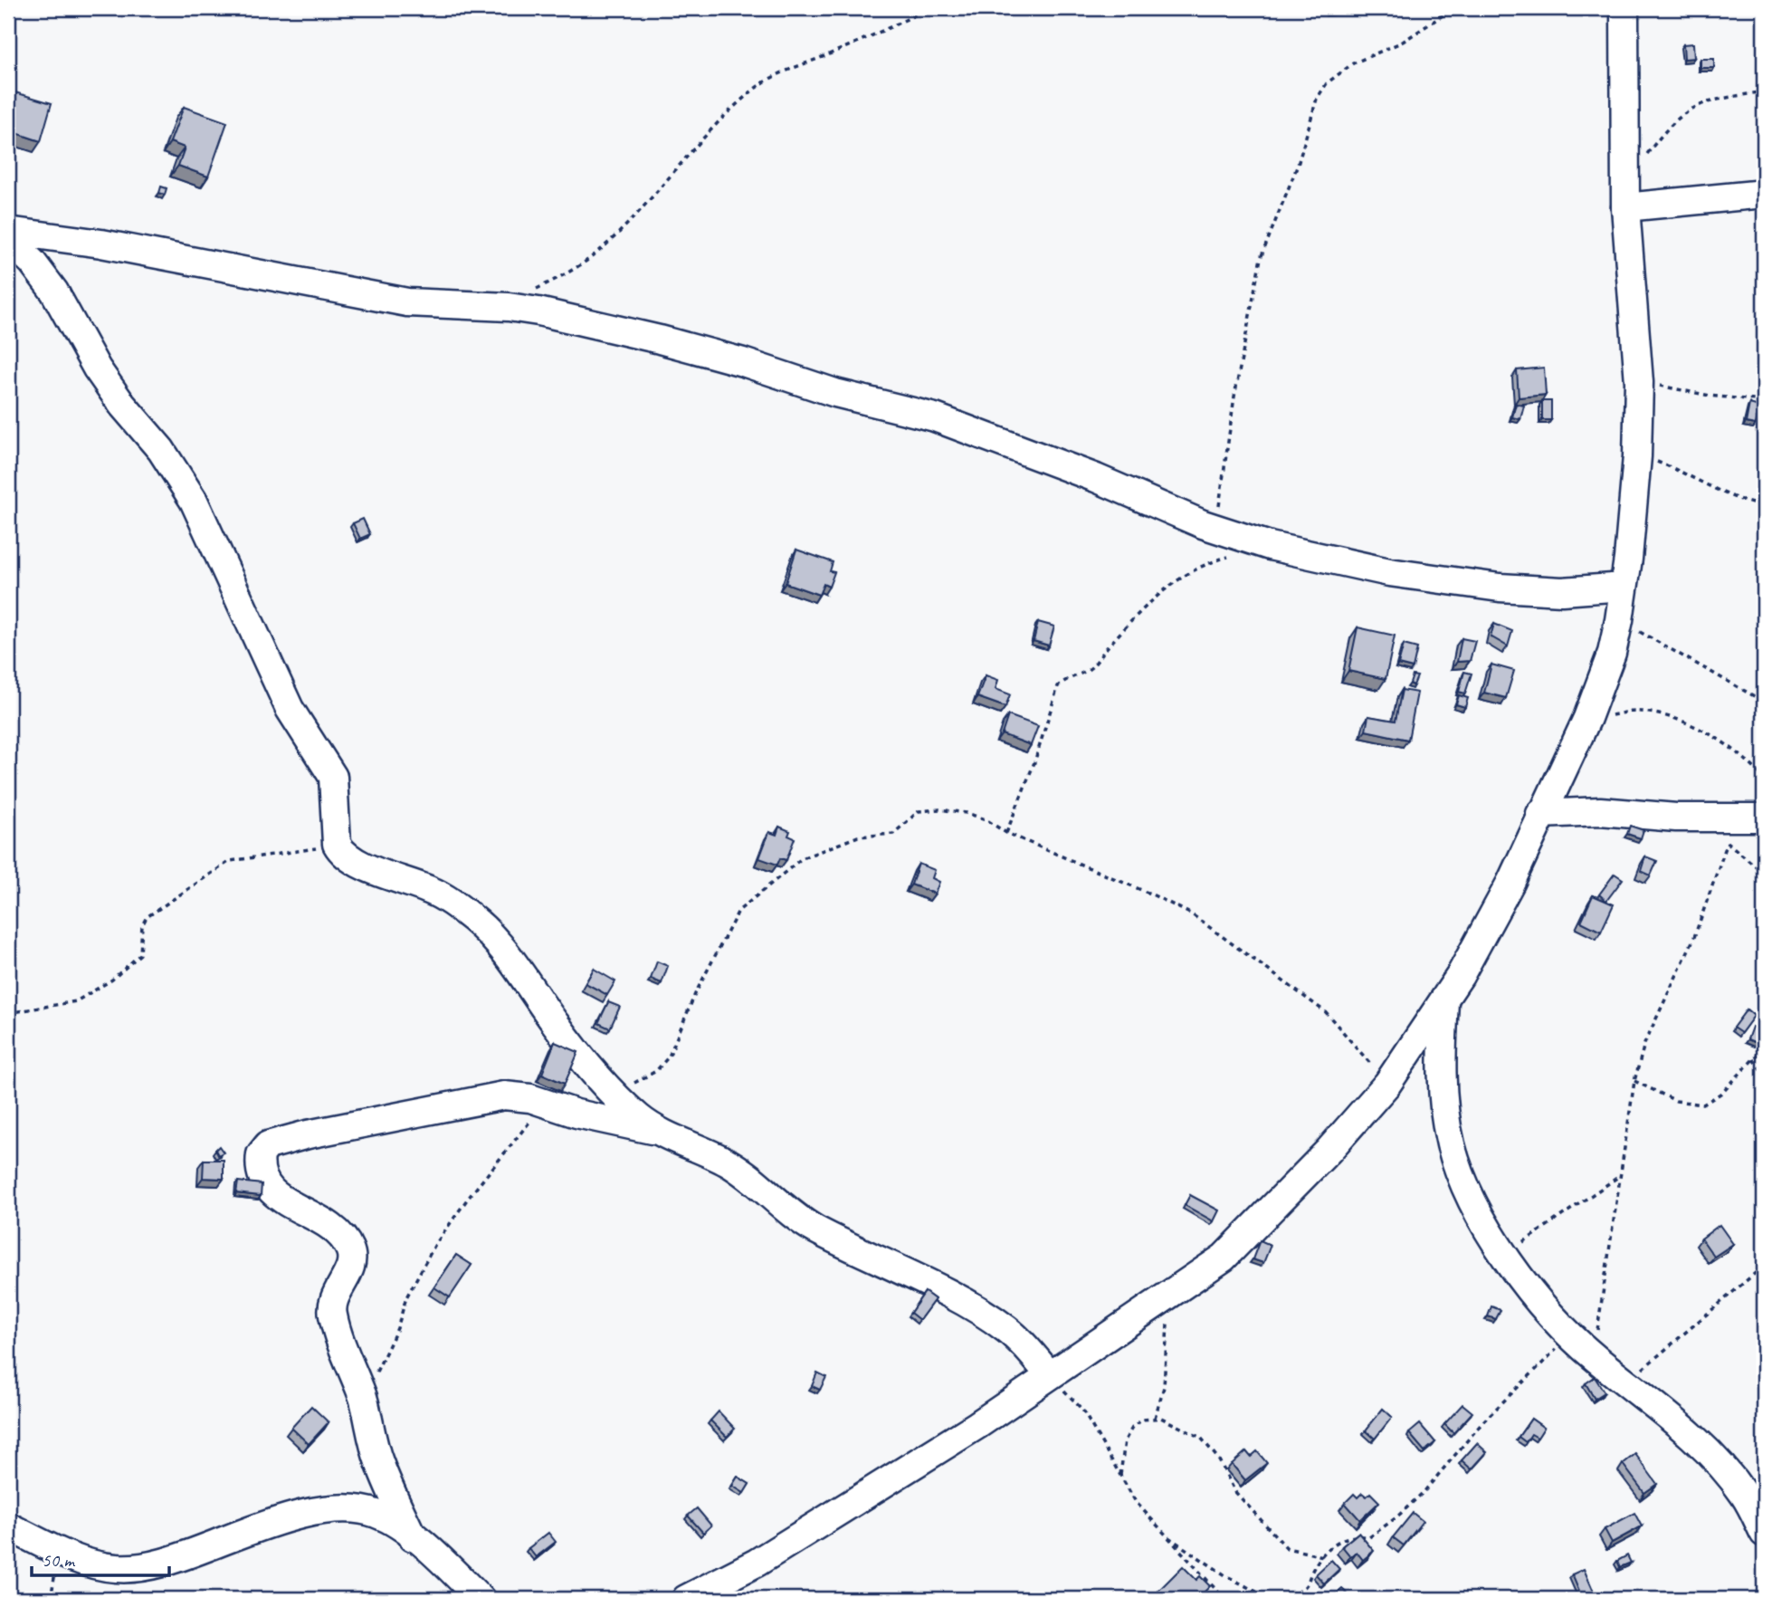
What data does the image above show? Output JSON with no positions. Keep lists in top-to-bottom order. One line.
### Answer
{"scale_bar":"50 m"}
